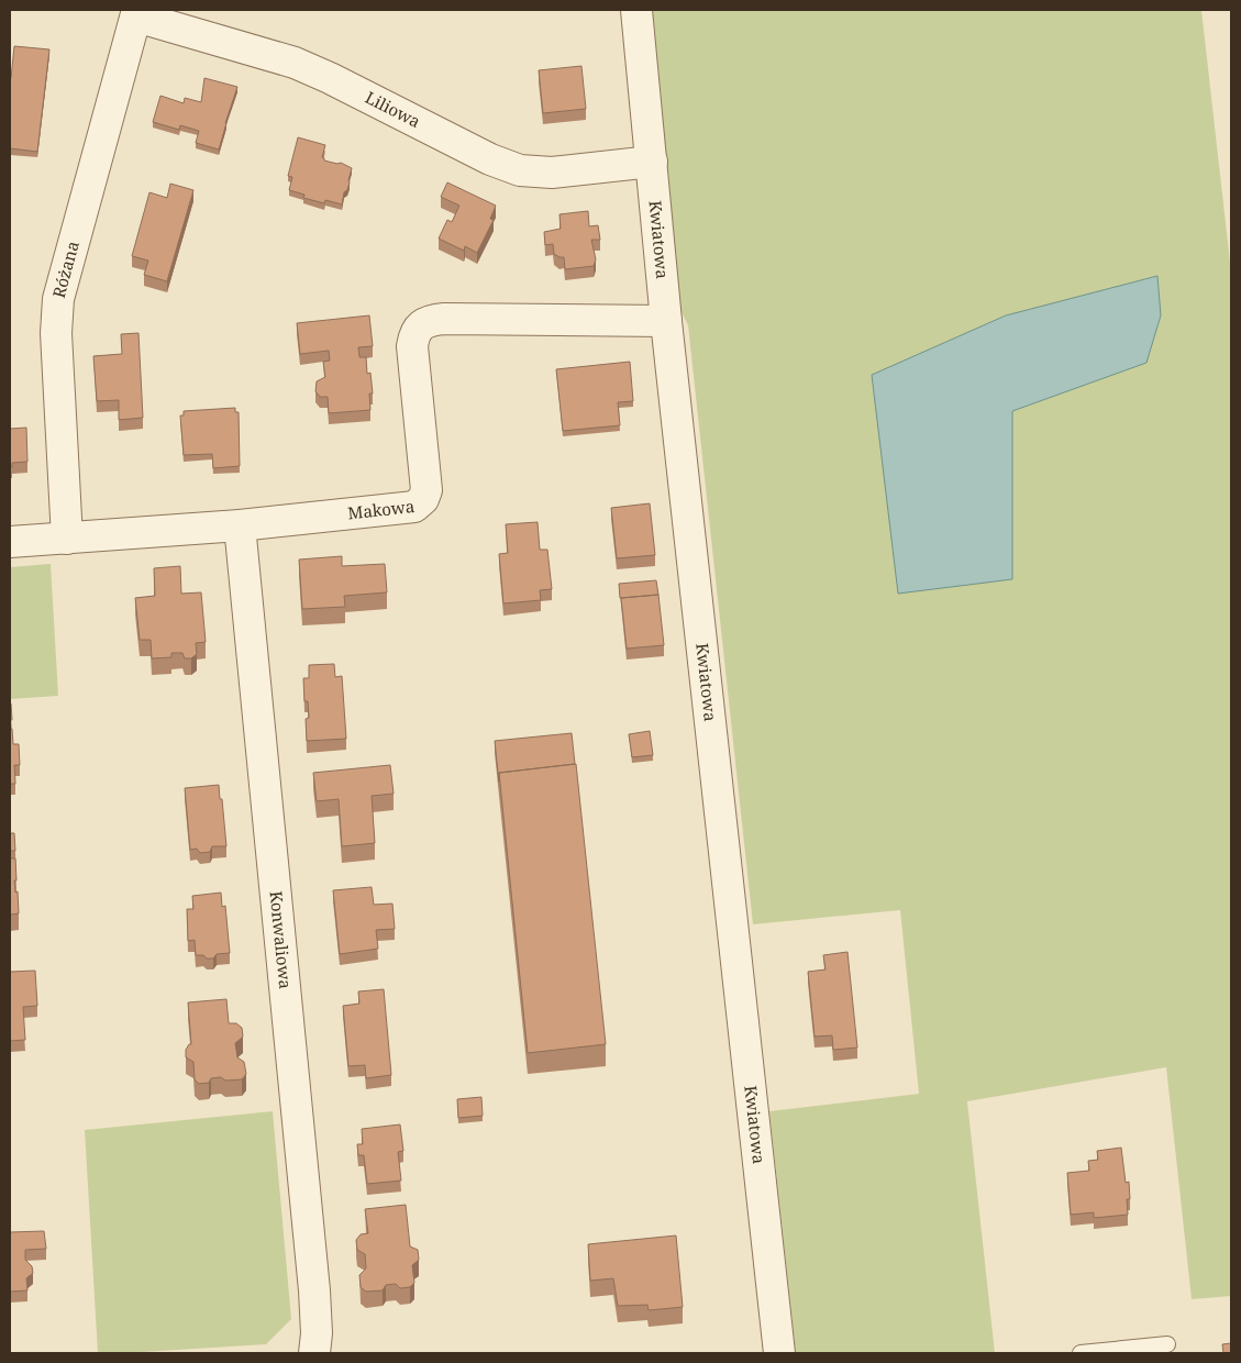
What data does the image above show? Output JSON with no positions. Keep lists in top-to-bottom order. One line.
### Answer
{"streets":{"street":["Liliowa","Kwiatowa","Różana","Makowa","Konwaliowa"]},"crossings":[["Liliowa","Kwiatowa"],["Liliowa","Różana"],["Kwiatowa","Makowa"],["Różana","Makowa"],["Makowa","Konwaliowa"]]}
